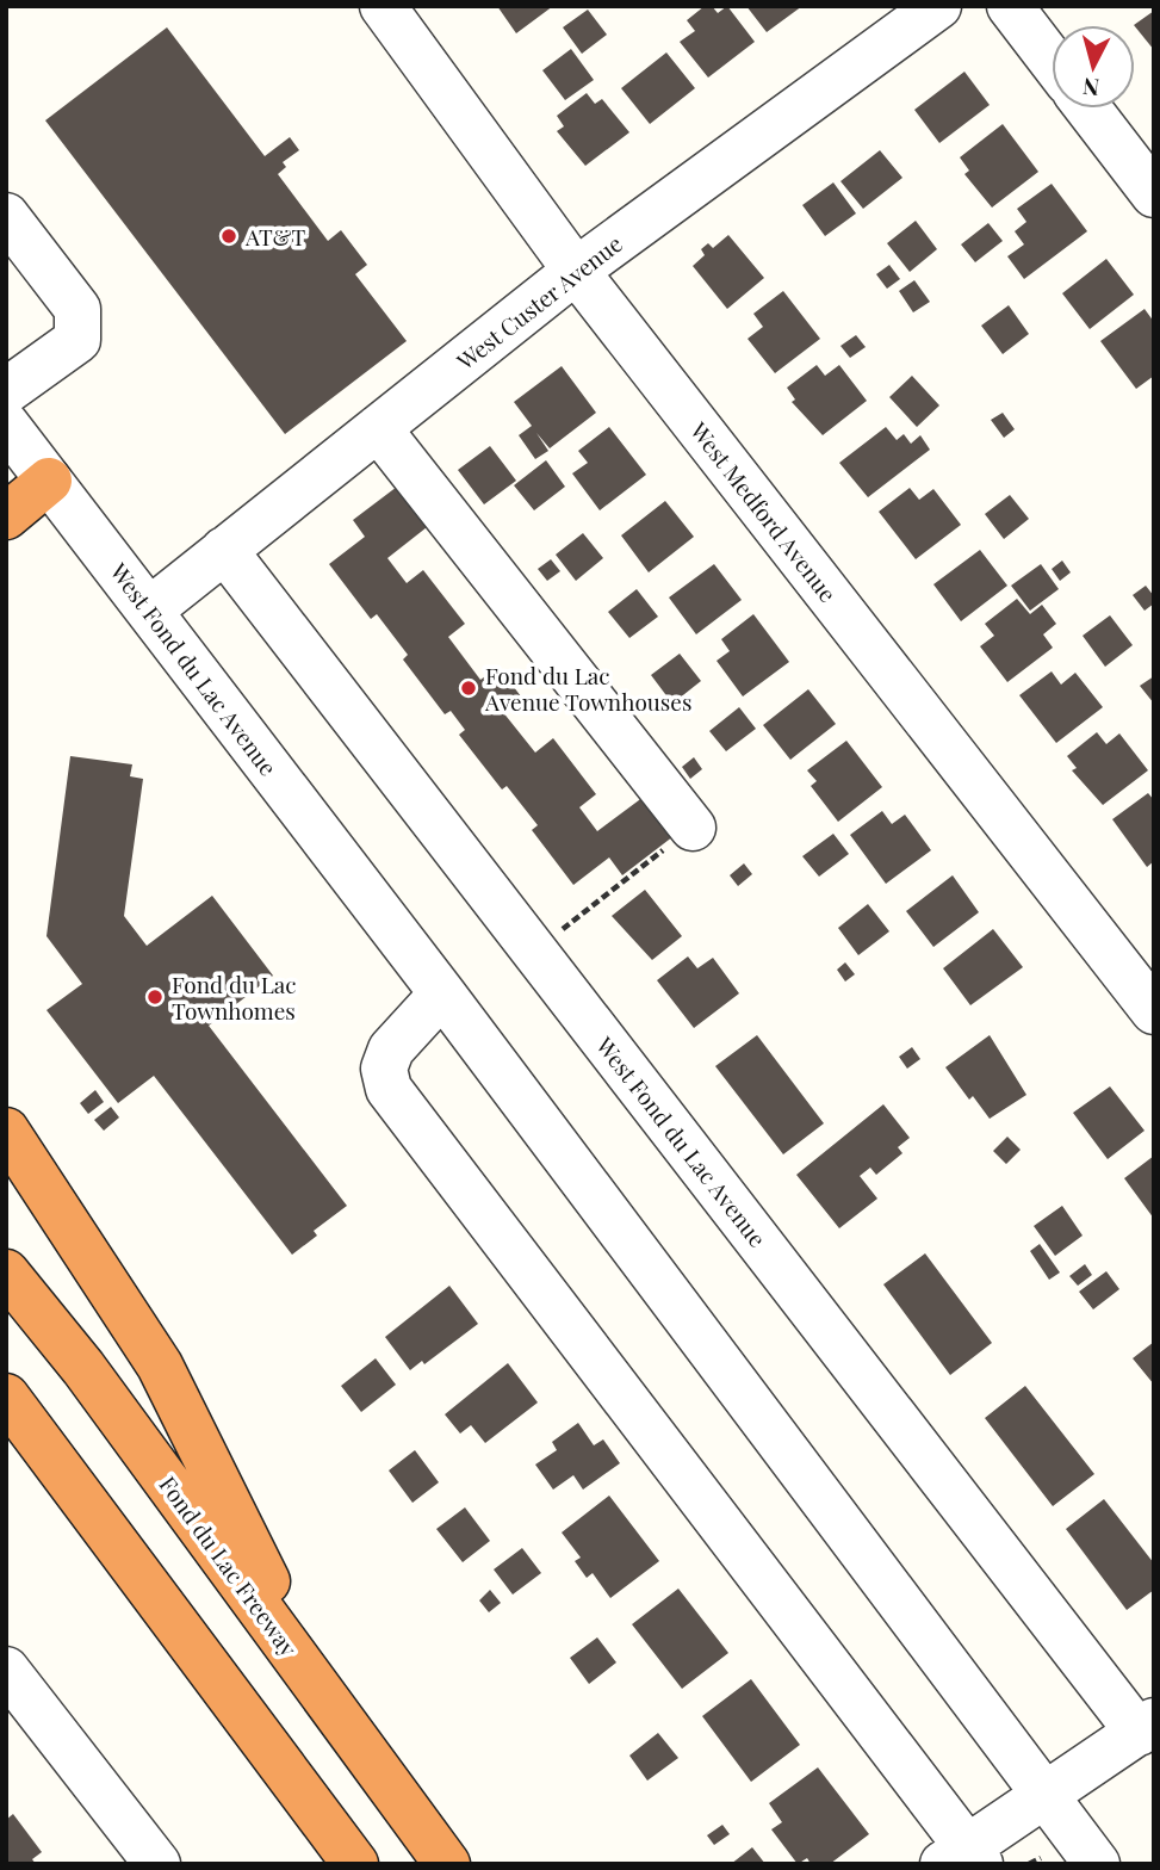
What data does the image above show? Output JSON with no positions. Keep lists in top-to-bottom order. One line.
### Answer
{"streets":{"highway":["Fond du Lac Freeway"],"street":["West Custer Avenue","West Medford Avenue","West Fond du Lac Avenue"]},"crossings":[["West Custer Avenue","West Medford Avenue"],["West Custer Avenue","West Fond du Lac Avenue"]],"places":["AT&T","Fond du Lac Avenue Townhouses","Fond du Lac Townhomes"],"north":"bottom"}
